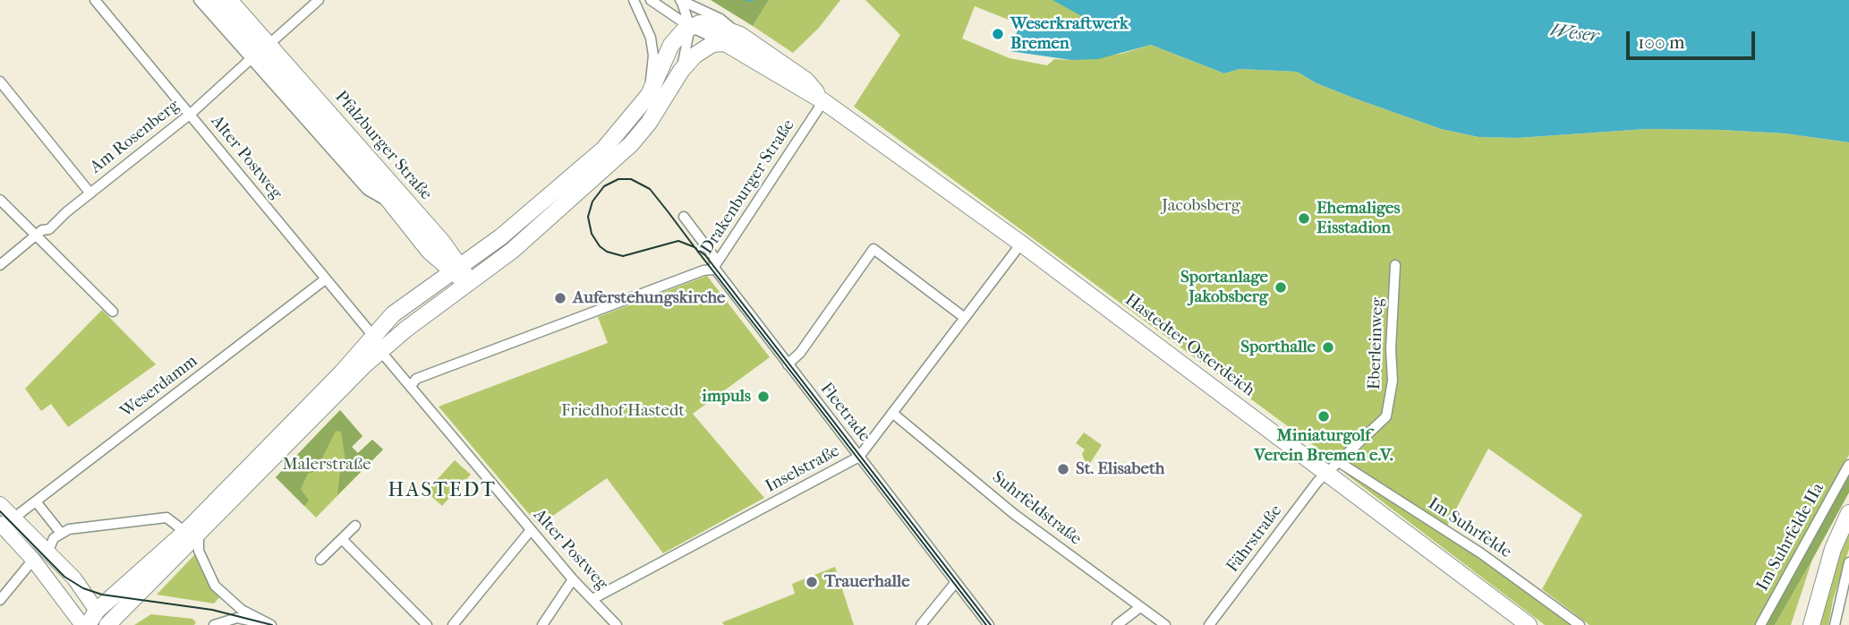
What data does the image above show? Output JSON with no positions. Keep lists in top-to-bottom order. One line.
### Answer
{"streets":{"main road":["Pfalzburger Straße","Hastedter Osterdeich"],"street":["Am Rosenberg","Alter Postweg","Drakenburger Straße","Eberleinweg","Weserdamm","Fleetrade","Inselstraße","Suhrfeldstraße","Im Suhrfelde","Im Suhrfelde IIa","Fährstraße"]},"crossings":[["Am Rosenberg","Pfalzburger Straße"],["Am Rosenberg","Alter Postweg"],["Alter Postweg","Drakenburger Straße"],["Alter Postweg","Weserdamm"],["Alter Postweg","Inselstraße"],["Drakenburger Straße","Hastedter Osterdeich"],["Drakenburger Straße","Fleetrade"],["Eberleinweg","Hastedter Osterdeich"],["Eberleinweg","Im Suhrfelde"],["Eberleinweg","Fährstraße"],["Hastedter Osterdeich","Inselstraße"],["Hastedter Osterdeich","Fährstraße"],["Fleetrade","Inselstraße"],["Inselstraße","Suhrfeldstraße"]],"districts":["HASTEDT"],"water":["Weser"],"parks":["Jacobsberg","Friedhof Hastedt","Malerstraße"],"places":["Weserkraftwerk Bremen","Ehemaliges Eisstadion","Sportanlage Jakobsberg","Auferstehungskirche","Sporthalle","impuls","Miniaturgolf Verein Bremen e.V.","St. Elisabeth","Trauerhalle"],"scale_bar":"100 m"}
